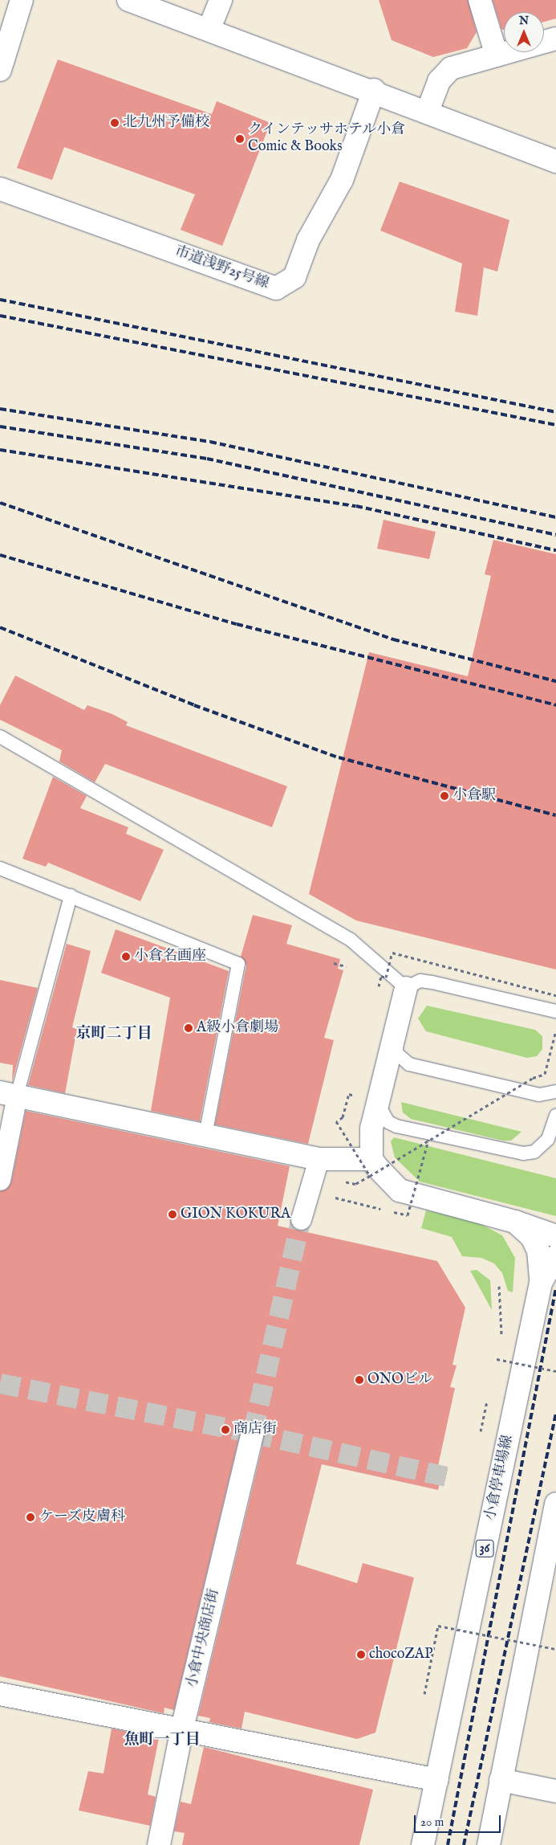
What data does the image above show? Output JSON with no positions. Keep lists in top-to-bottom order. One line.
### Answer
{"streets":{"street":["市道浅野25号線","小倉停車場線","36","小倉中央商店街"]},"districts":["京町二丁目","魚町一丁目"],"places":["北九州予備校","クインテッサホテル小倉 Comic & Books","小倉駅","小倉名画座","A級小倉劇場","GION KOKURA","ONOビル","商店街","ケーズ皮膚科","chocoZAP"],"scale_bar":"20 m","north":"top"}
